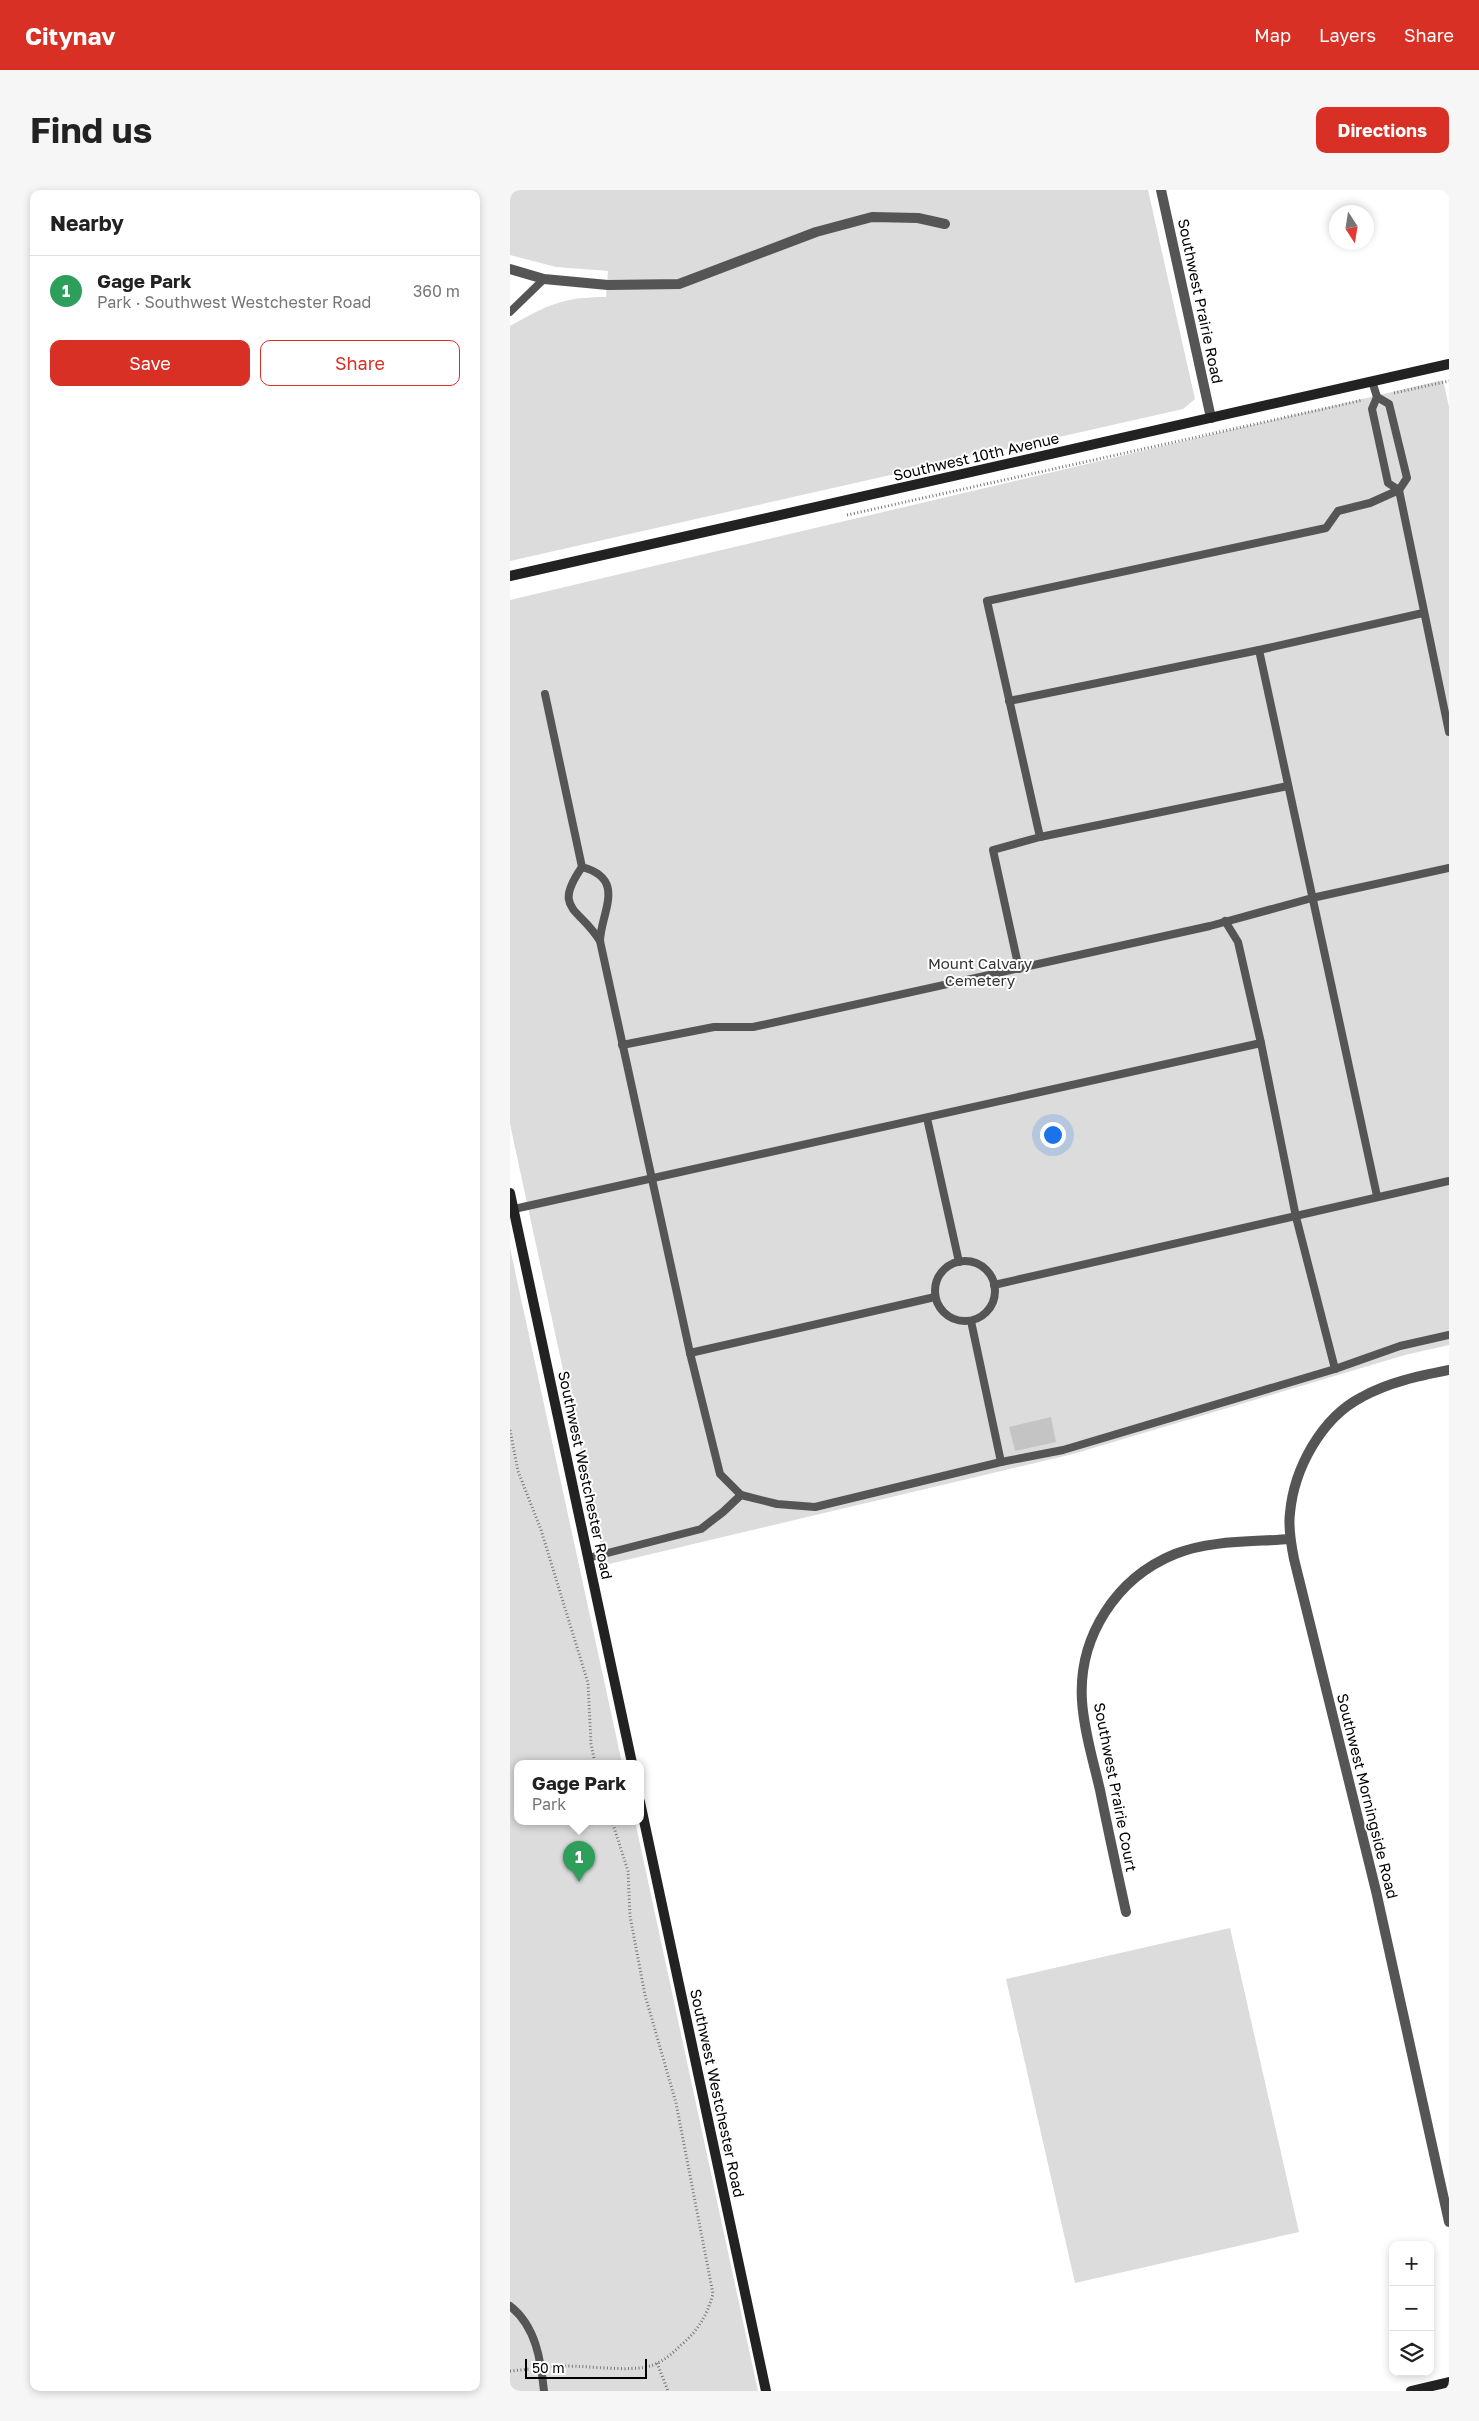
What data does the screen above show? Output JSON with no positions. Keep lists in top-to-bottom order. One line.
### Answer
{"streets":{"street":["Southwest Prairie Road","Southwest 10th Avenue","Southwest Westchester Road","Southwest Prairie Court","Southwest Morningside Road"]},"crossings":[["Southwest Prairie Road","Southwest 10th Avenue"],["Southwest Prairie Court","Southwest Morningside Road"]],"parks":["Mount Calvary Cemetery"],"scale_bar":"50 m","north":"bottom","page":{"header":"Citynav","nav":["Map","Layers","Share"],"buttons":["Directions",["Save","Share"]],"title":"Find us","heading":"Nearby","list":[{"mark":"1","name":"Gage Park","note":"Park · Southwest Westchester Road","value":"360 m"}],"popup":["Gage Park","Park"],"pins":"1","map_buttons":["+","−"],"scale":"50 m"}}
